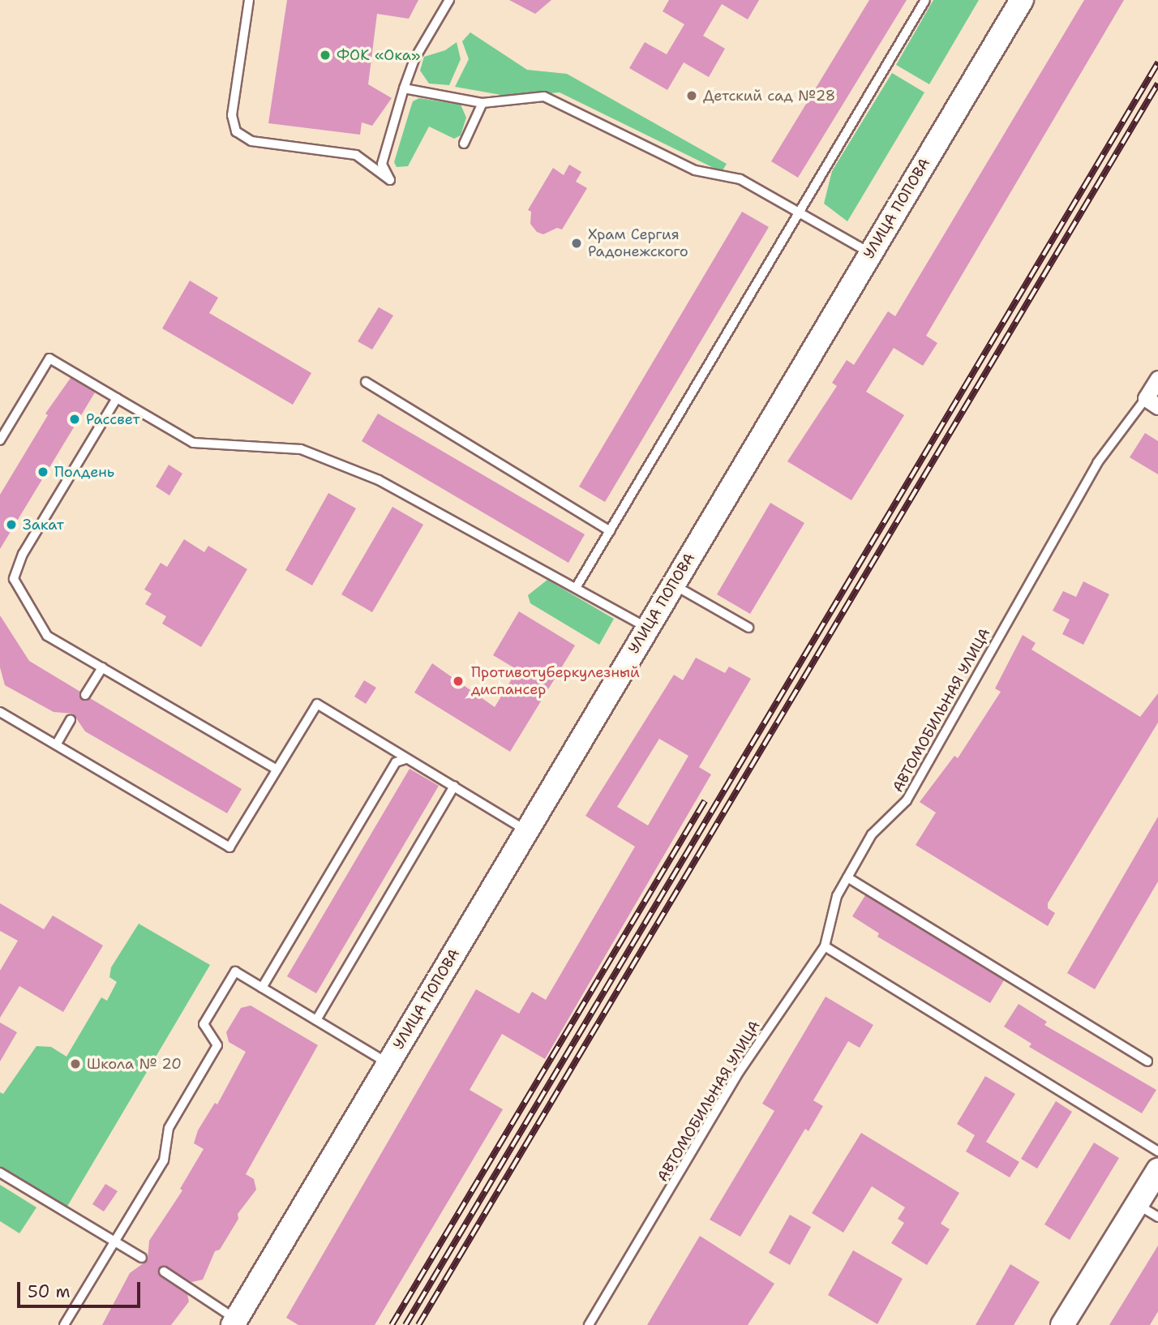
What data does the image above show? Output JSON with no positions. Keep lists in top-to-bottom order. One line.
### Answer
{"streets":{"street":["УЛИЦА ПОПОВА"],"lane":["АВТОМОБИЛЬНАЯ УЛИЦА"]},"places":["ФОК «Ока»","Детский сад №28","Храм Сергия Радонежского","Рассвет","Полдень","Закат","Противотуберкулезный диспансер","Школа № 20"],"scale_bar":"50 m"}
